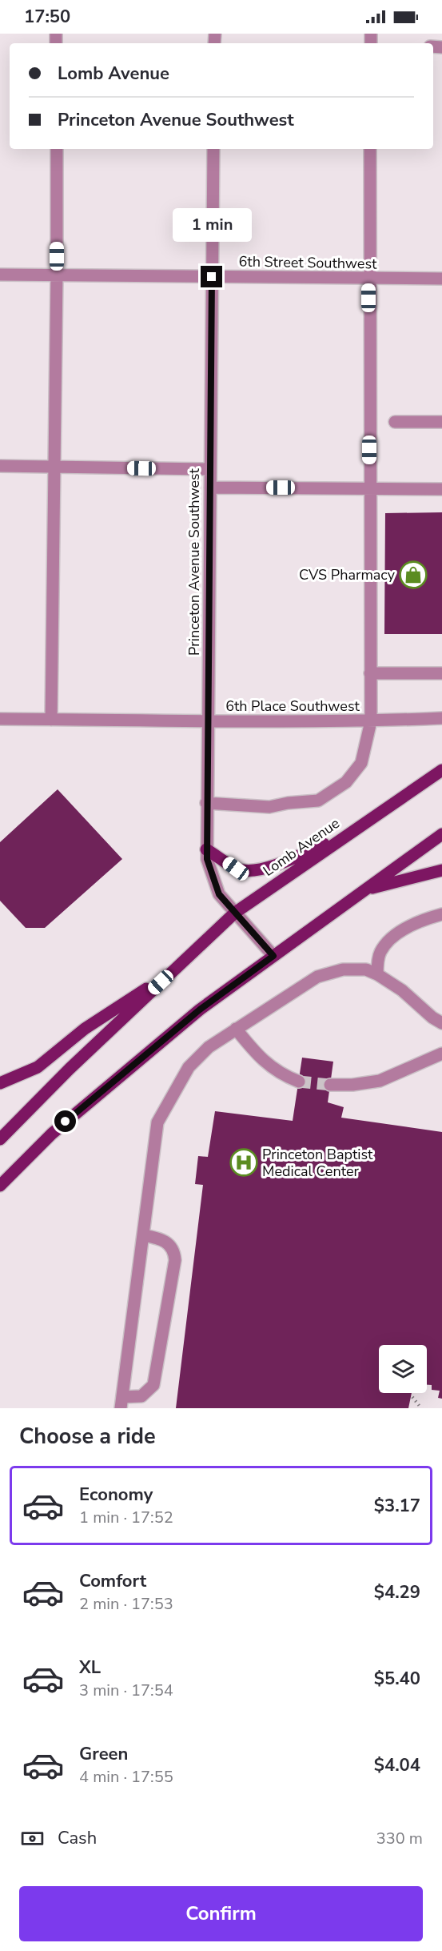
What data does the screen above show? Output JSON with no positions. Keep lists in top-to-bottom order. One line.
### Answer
{"streets":{"main road":["Lomb Avenue"],"street":["6th Street Southwest","Princeton Avenue Southwest","6th Place Southwest"]},"crossings":[["6th Street Southwest","Princeton Avenue Southwest"],["Princeton Avenue Southwest","6th Place Southwest"],["Princeton Avenue Southwest","Lomb Avenue"]],"places":{"shop":["CVS Pharmacy"],"hospital":["Princeton Baptist Medical Center"]},"page":{"status":"17:50","banner":["Lomb Avenue","Princeton Avenue Southwest"],"bubble":"1 min","heading":"Choose a ride","list":[{"name":"Economy","note":"1 min · 17:52","value":"$3.17"},{"name":"Comfort","note":"2 min · 17:53","value":"$4.29"},{"name":"XL","note":"3 min · 17:54","value":"$5.40"},{"name":"Green","note":"4 min · 17:55","value":"$4.04"}],"pay":["Cash","330 m"],"buttons":"Confirm"}}
